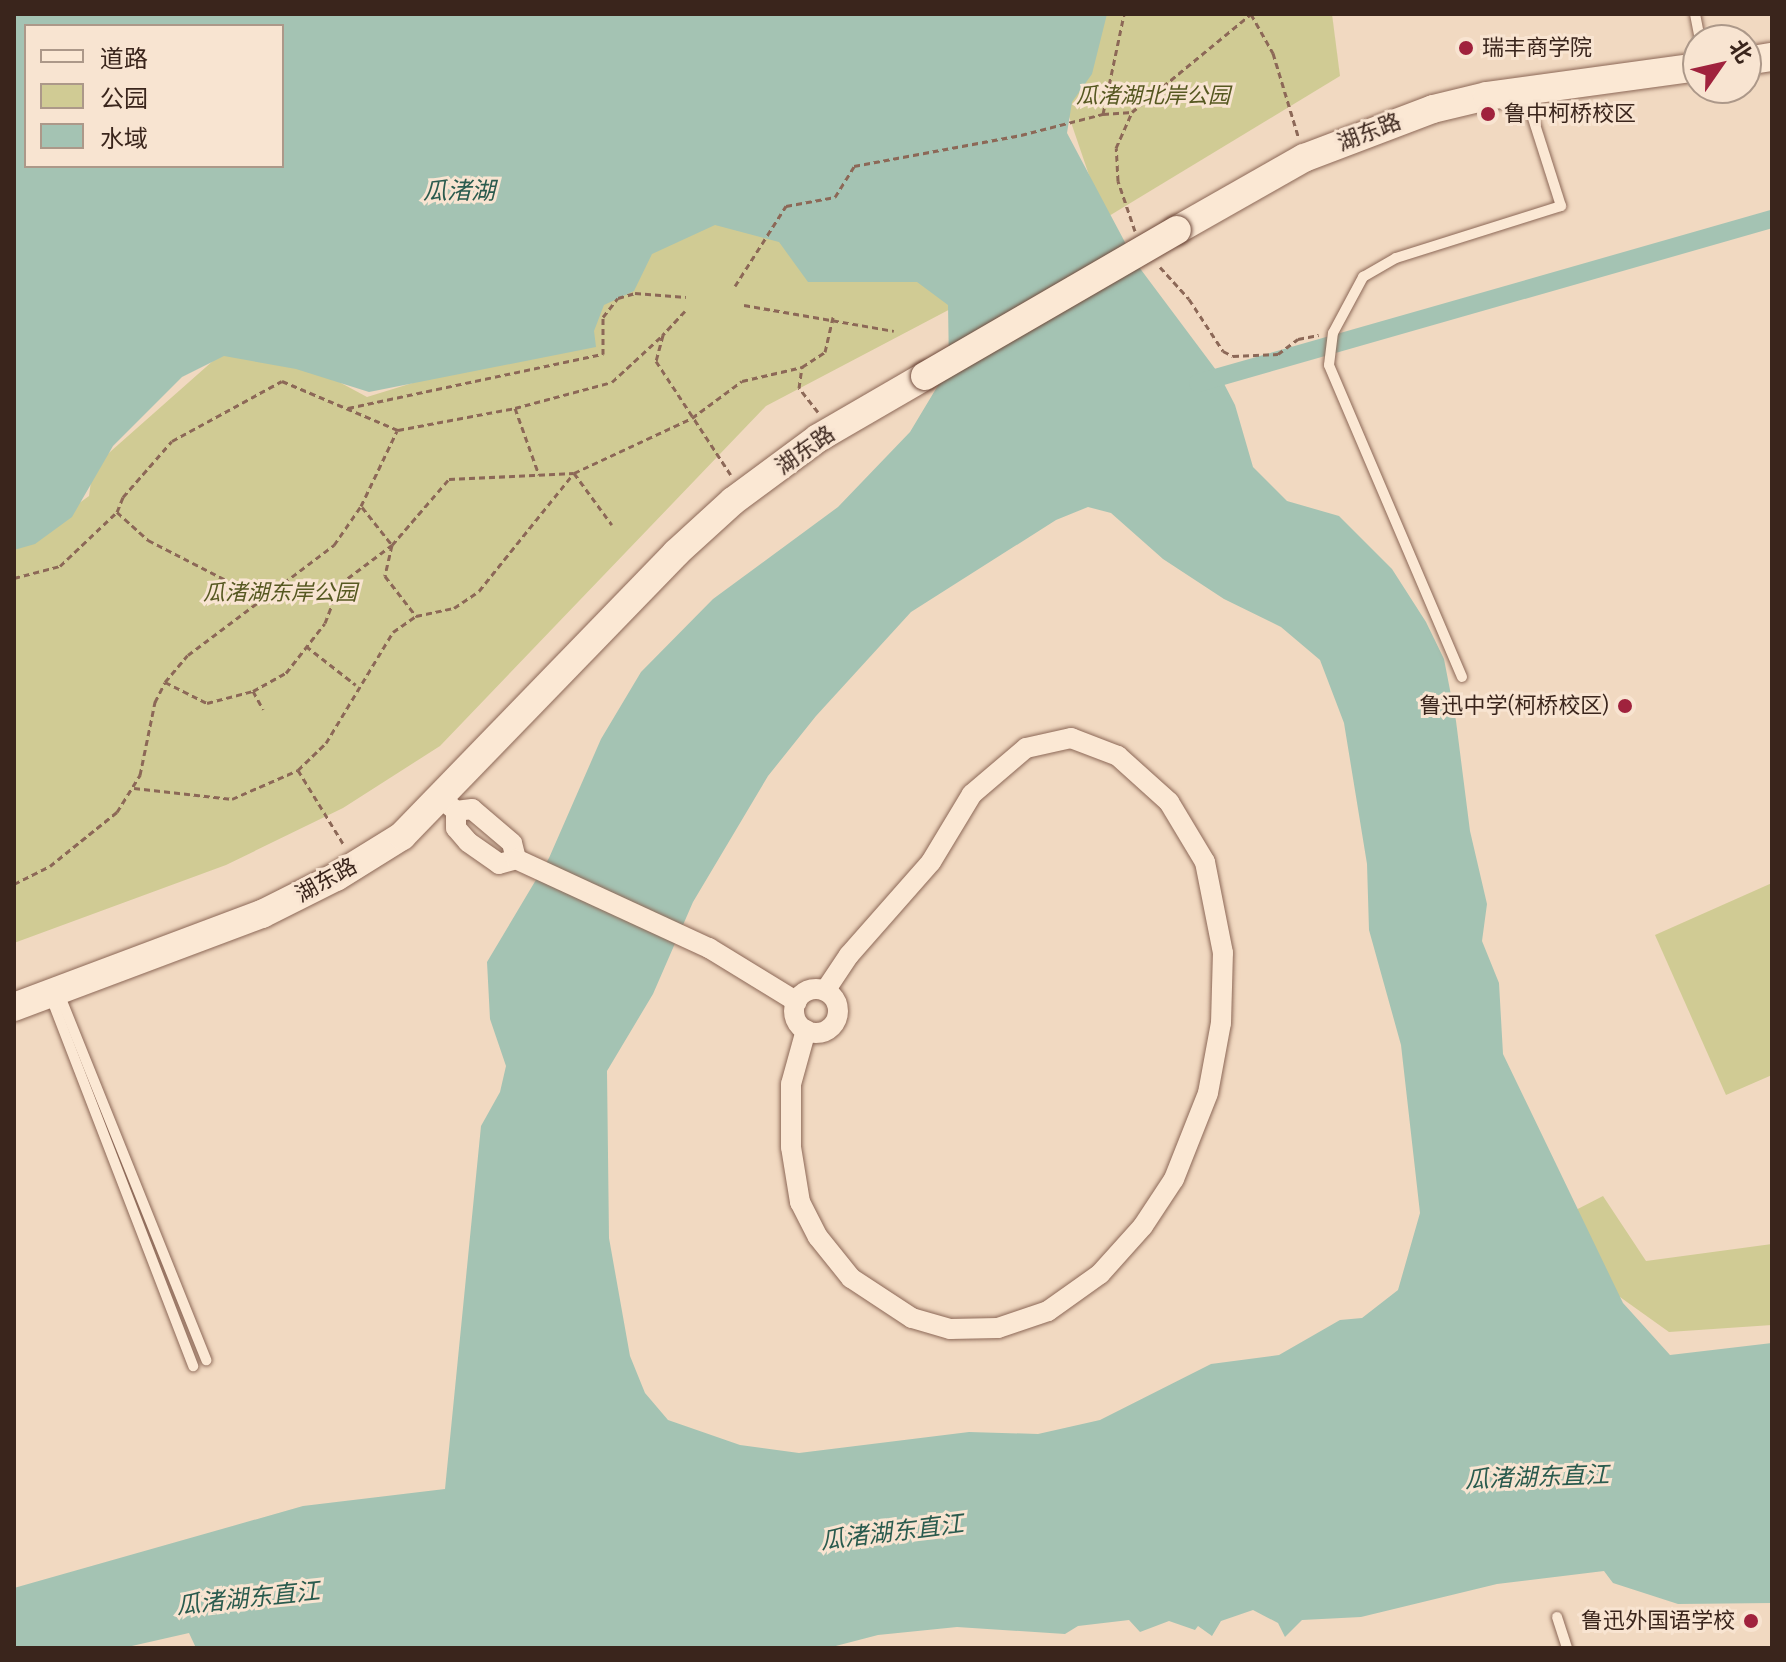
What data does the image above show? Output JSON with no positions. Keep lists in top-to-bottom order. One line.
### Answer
{"streets":{"street":["湖东路"]},"water":["瓜渚湖","瓜渚湖东直江"],"parks":["瓜渚湖北岸公园","瓜渚湖东岸公园"],"places":["瑞丰商学院","鲁中柯桥校区","鲁迅中学(柯桥校区)","鲁迅外国语学校"],"legend":["道路","公园","水域"],"north":"top right"}
